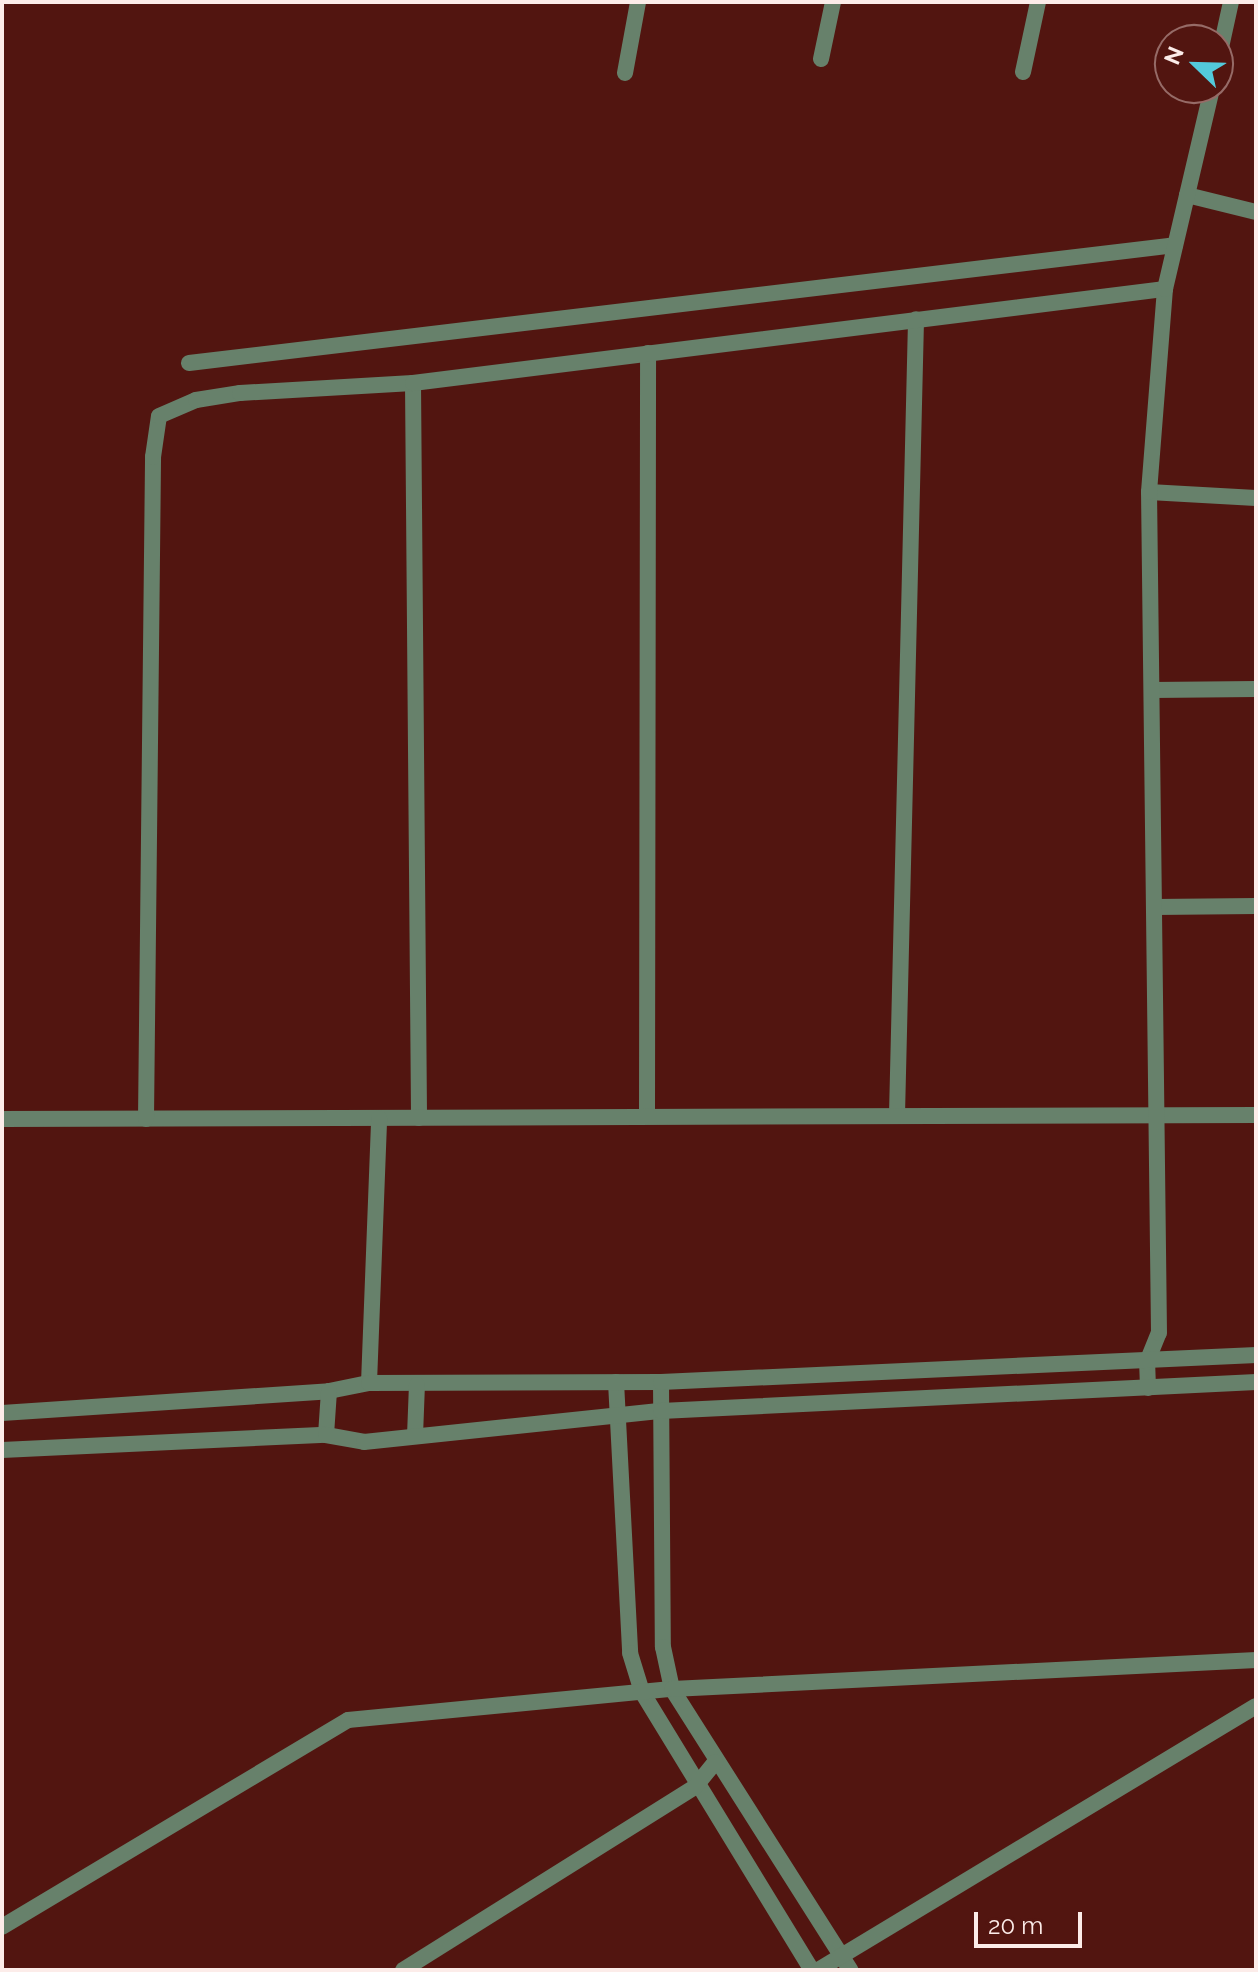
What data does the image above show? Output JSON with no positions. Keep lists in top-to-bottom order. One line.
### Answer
{"scale_bar":"20 m","north":"top left"}
